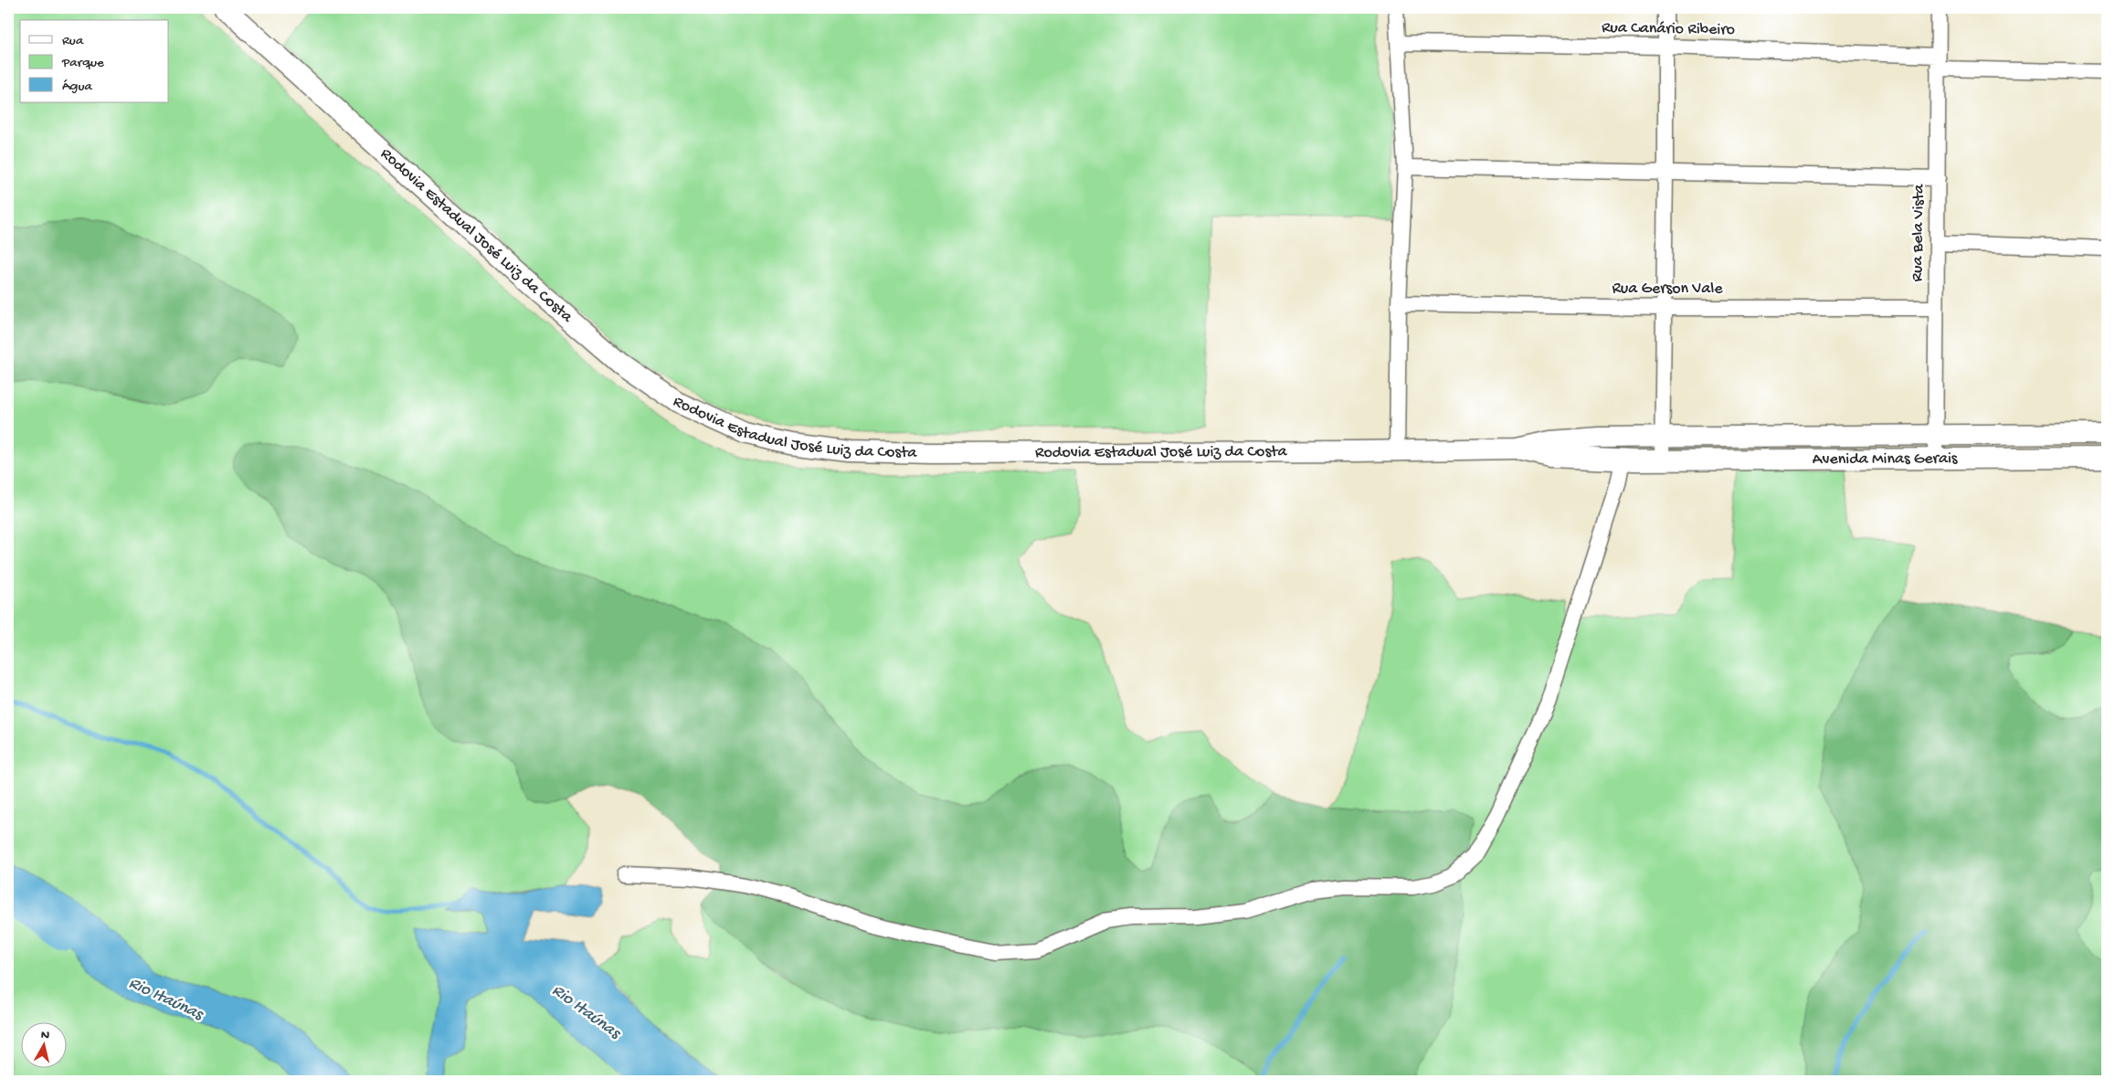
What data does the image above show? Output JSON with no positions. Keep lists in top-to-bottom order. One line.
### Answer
{"streets":{"main road":["Rodovia Estadual José Luiz da Costa","Avenida Minas Gerais"],"street":["Rua Canário Ribeiro","Rua Bela Vista","Rua Gerson Vale"]},"crossings":[["Rua Canário Ribeiro","Rua Bela Vista"],["Rua Bela Vista","Rua Gerson Vale"],["Rua Bela Vista","Avenida Minas Gerais"],["Rodovia Estadual José Luiz da Costa","Avenida Minas Gerais"]],"water":["Rio Itaúnas"],"legend":["Rua","Parque","Água"],"north":"top"}
